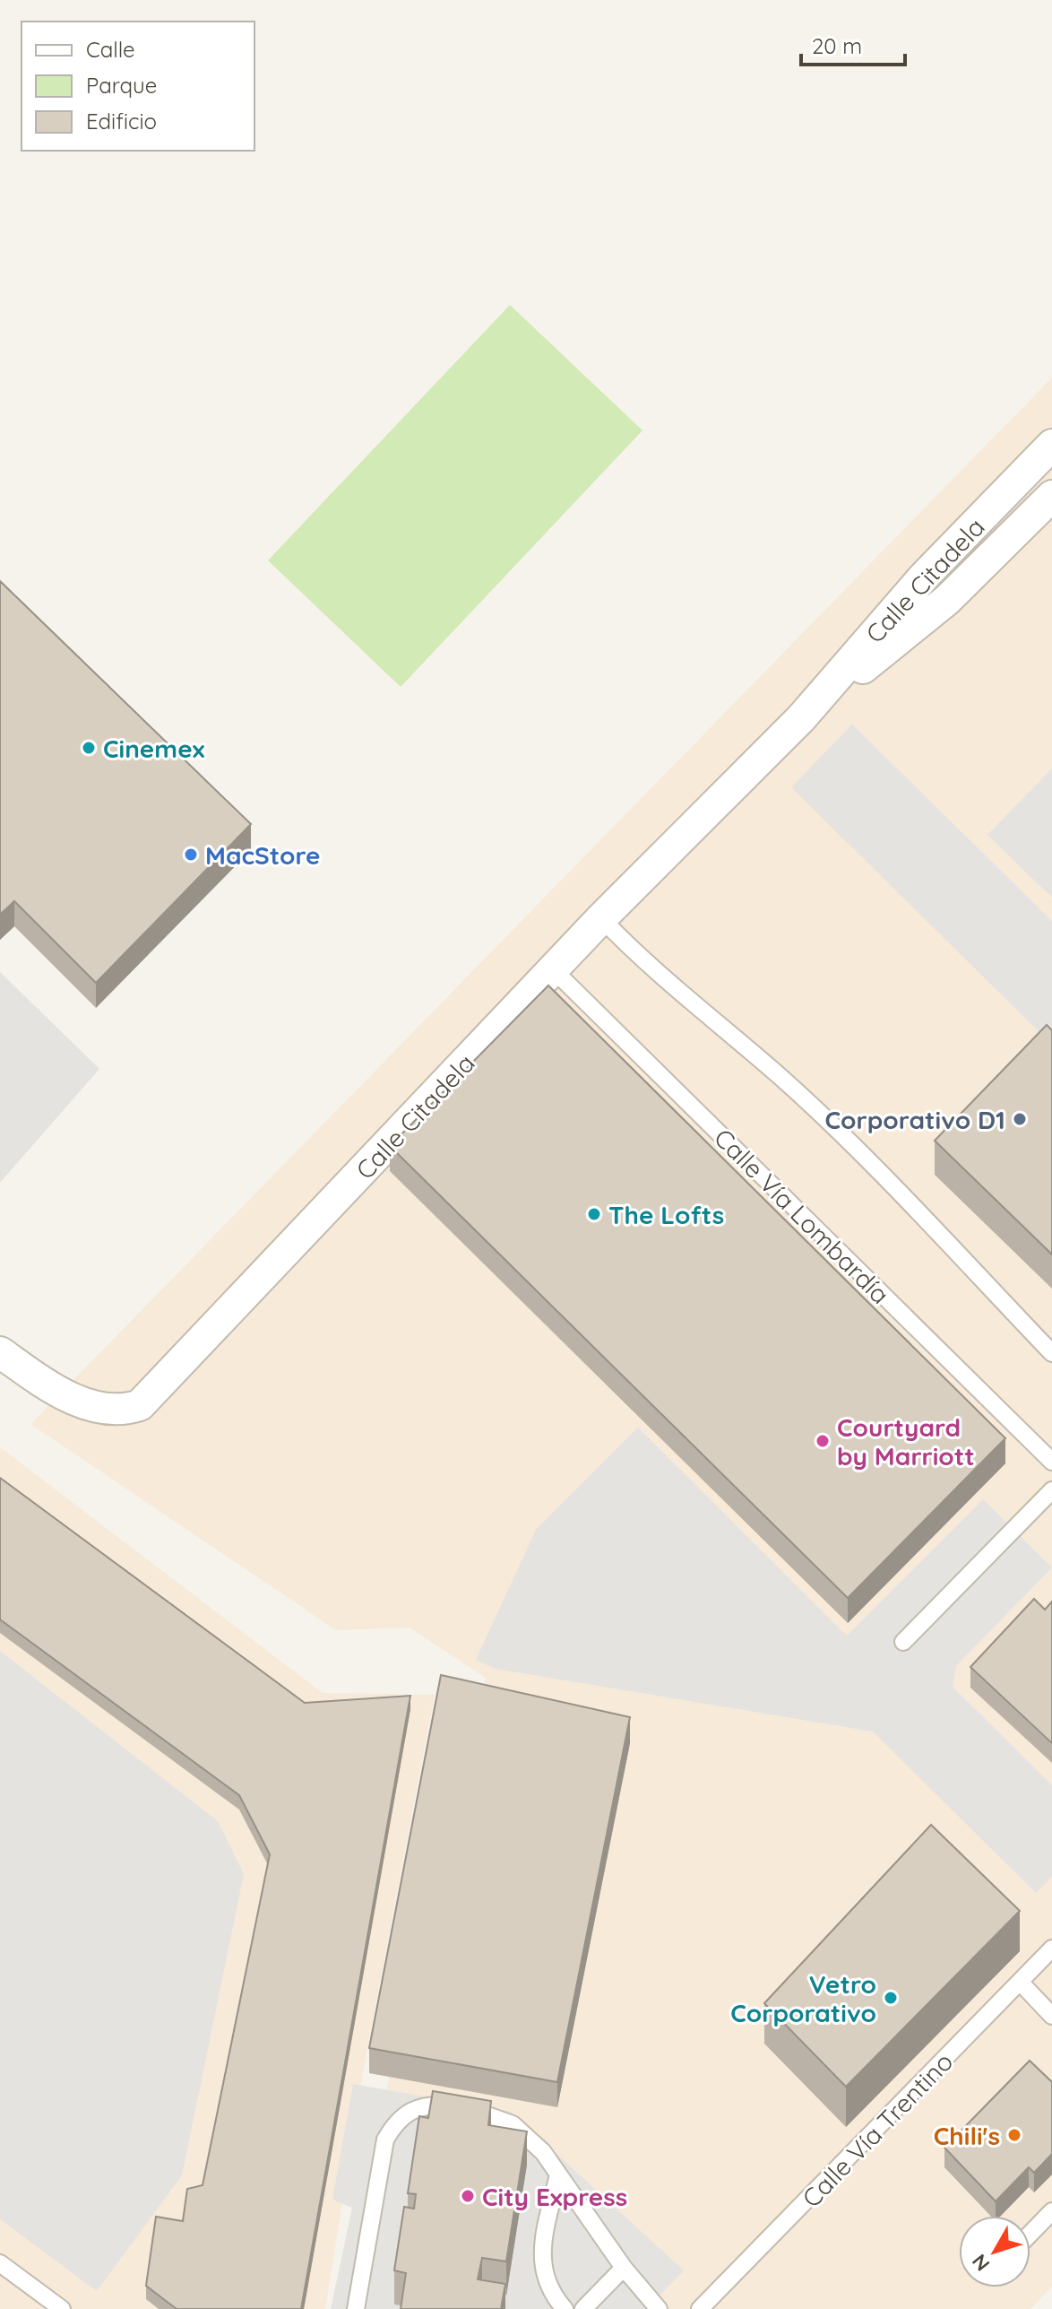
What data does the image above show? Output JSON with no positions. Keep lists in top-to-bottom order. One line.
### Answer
{"streets":{"street":["Calle Citadela"],"lane":["Calle Vía Lombardía","Calle Vía Trentino"]},"crossings":[["Calle Citadela","Calle Vía Lombardía"]],"places":["Cinemex","MacStore","Corporativo D1","The Lofts","Courtyard by Marriott","Vetro Corporativo","Chili's","City Express"],"legend":["Calle","Parque","Edificio"],"scale_bar":"20 m","north":"bottom left"}
